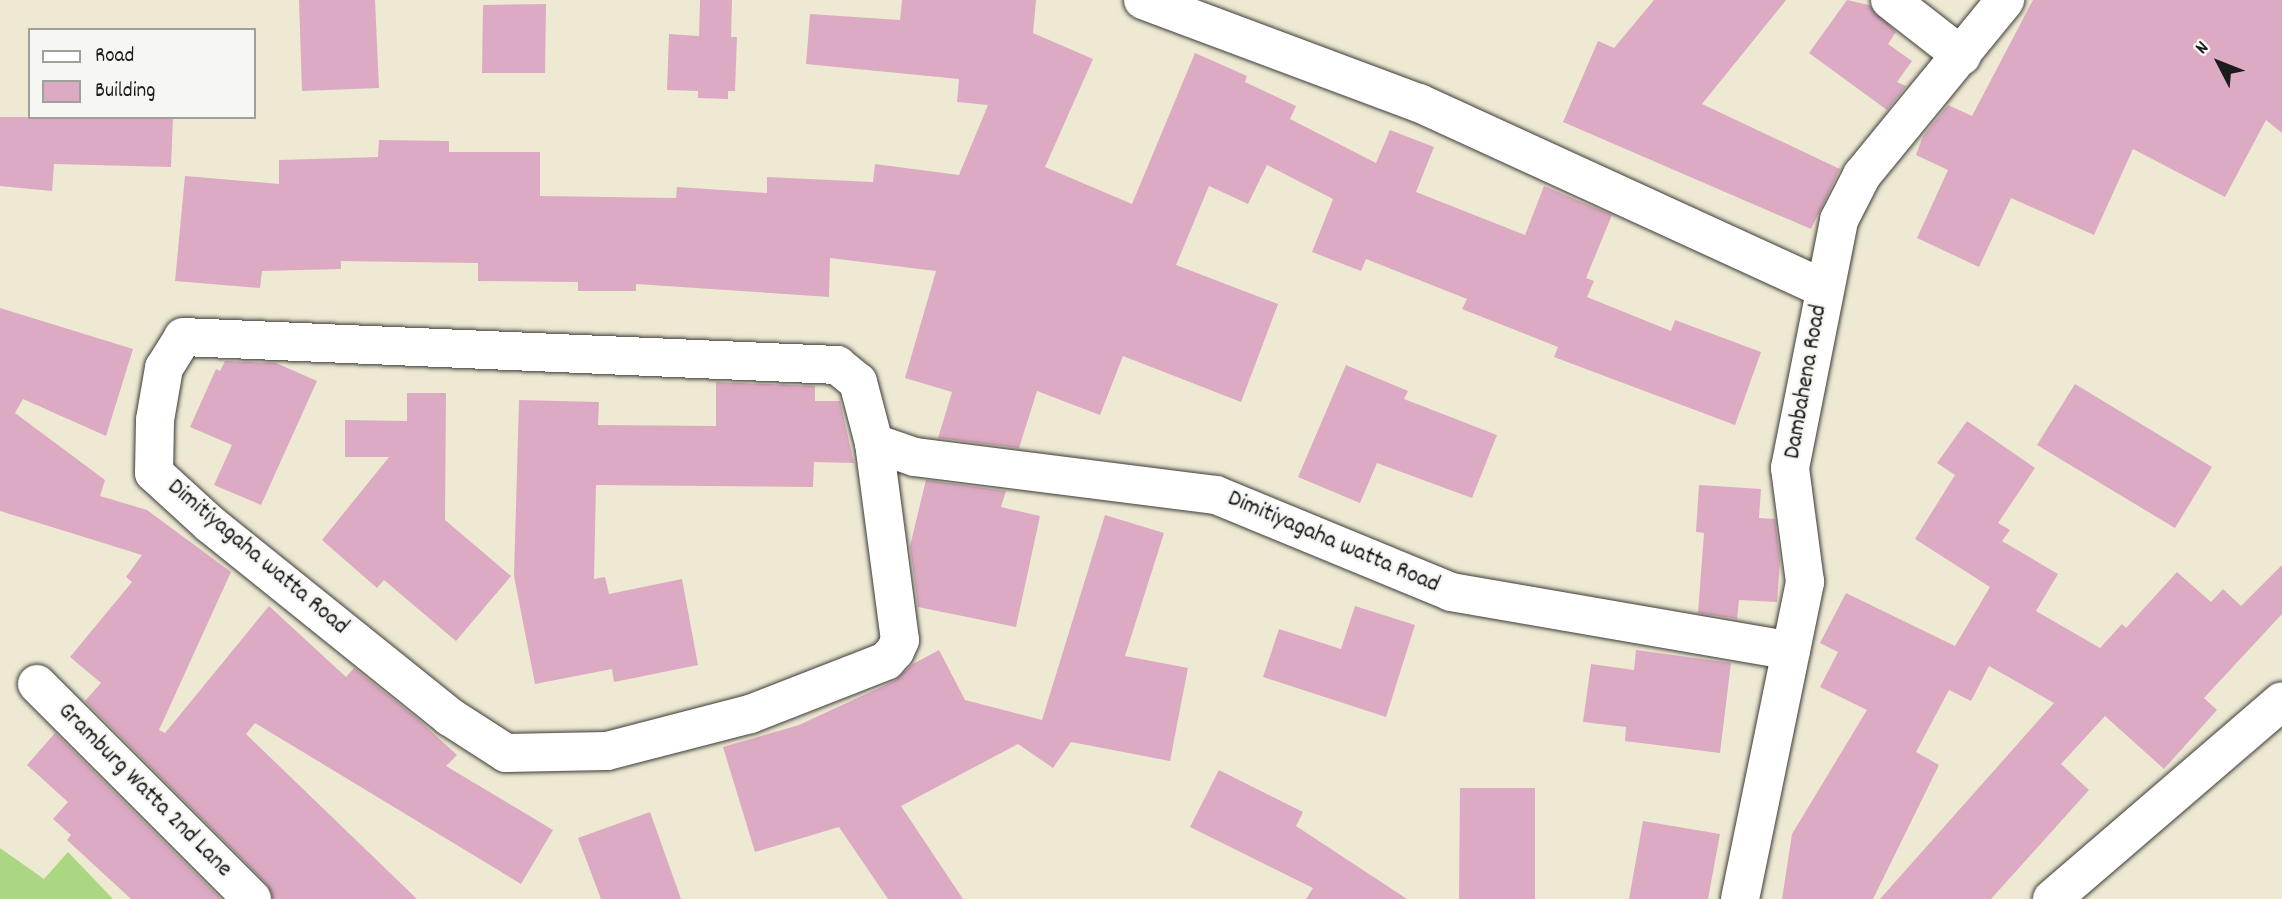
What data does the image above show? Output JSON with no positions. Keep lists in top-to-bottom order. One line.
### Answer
{"streets":{"street":["Dambahena Road","Dimitiyagaha watta Road","Gramburg Watta 2nd Lane"]},"crossings":[["Dambahena Road","Dimitiyagaha watta Road"]],"legend":["Road","Building"],"north":"top left"}
